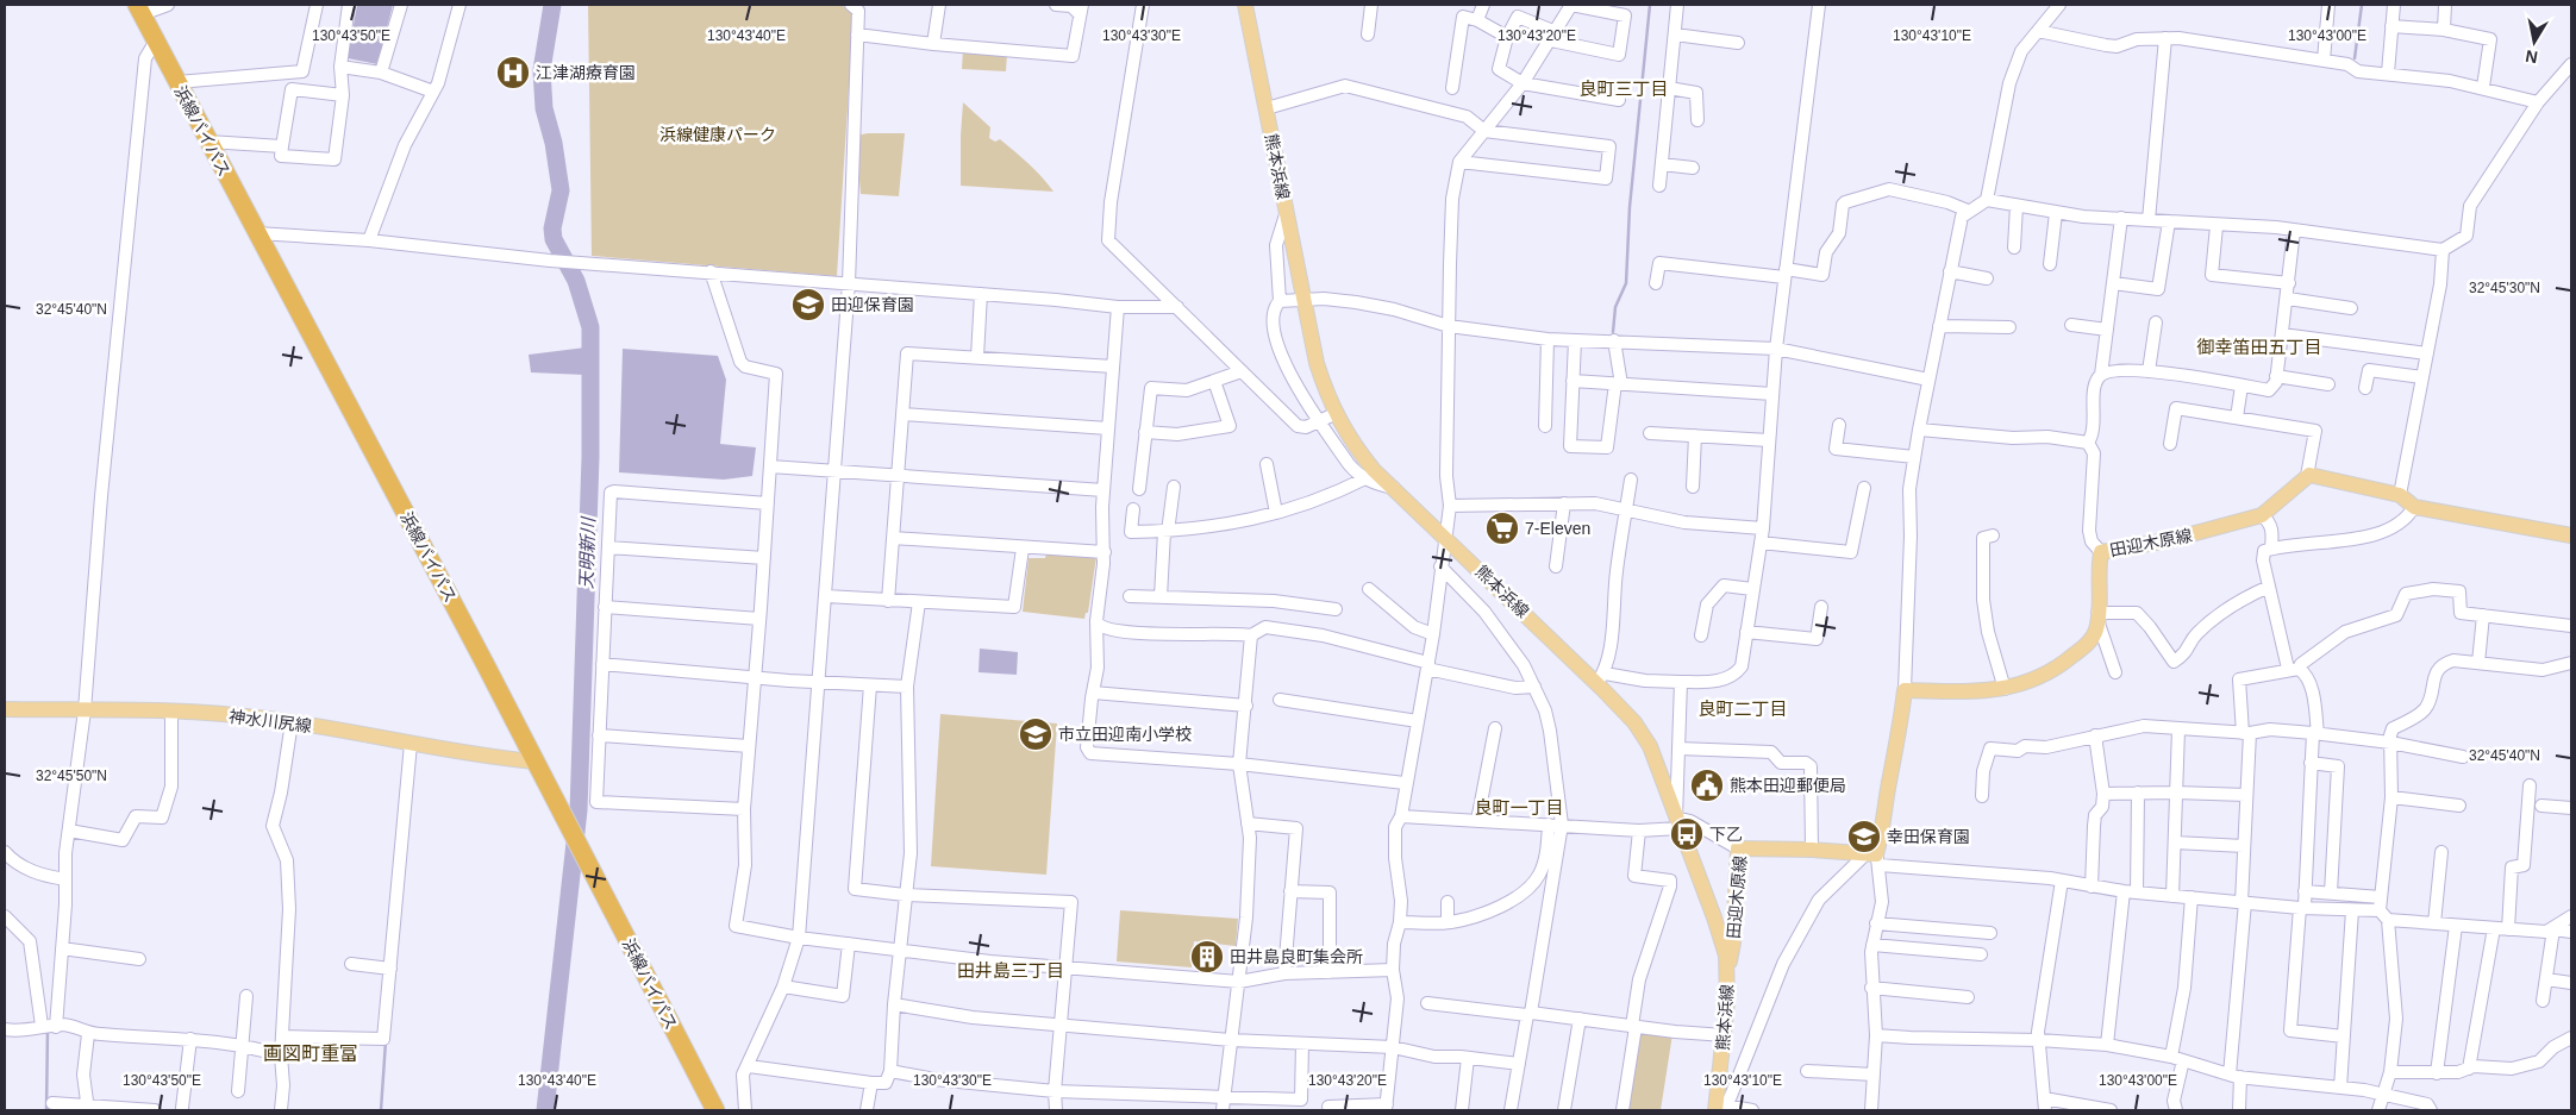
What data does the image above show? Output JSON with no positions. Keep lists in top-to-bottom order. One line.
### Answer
{"streets":{"highway":["浜線バイパス"],"main road":["熊本浜線","田迎木原線","神水川尻線"]},"crossings":[["浜線バイパス","神水川尻線"],["熊本浜線","田迎木原線"]],"districts":["良町三丁目","御幸笛田五丁目","良町二丁目","良町一丁目","田井島三丁目","画図町重富"],"water":["天明新川"],"parks":["浜線健康パーク"],"places":{"hospital":["江津湖療育園"],"school or university":["田迎保育園","市立田迎南小学校","幸田保育園"],"supermarket":["7-Eleven"],"public building":["熊本田迎郵便局"],"bus stop":["下乙"],"building":["田井島良町集会所"]},"north":"bottom","coordinates":["130°43'50\"E","130°43'40\"E","130°43'30\"E","130°43'20\"E","130°43'10\"E","130°43'00\"E","32°45'30\"N","32°45'40\"N","32°45'50\"N"]}
